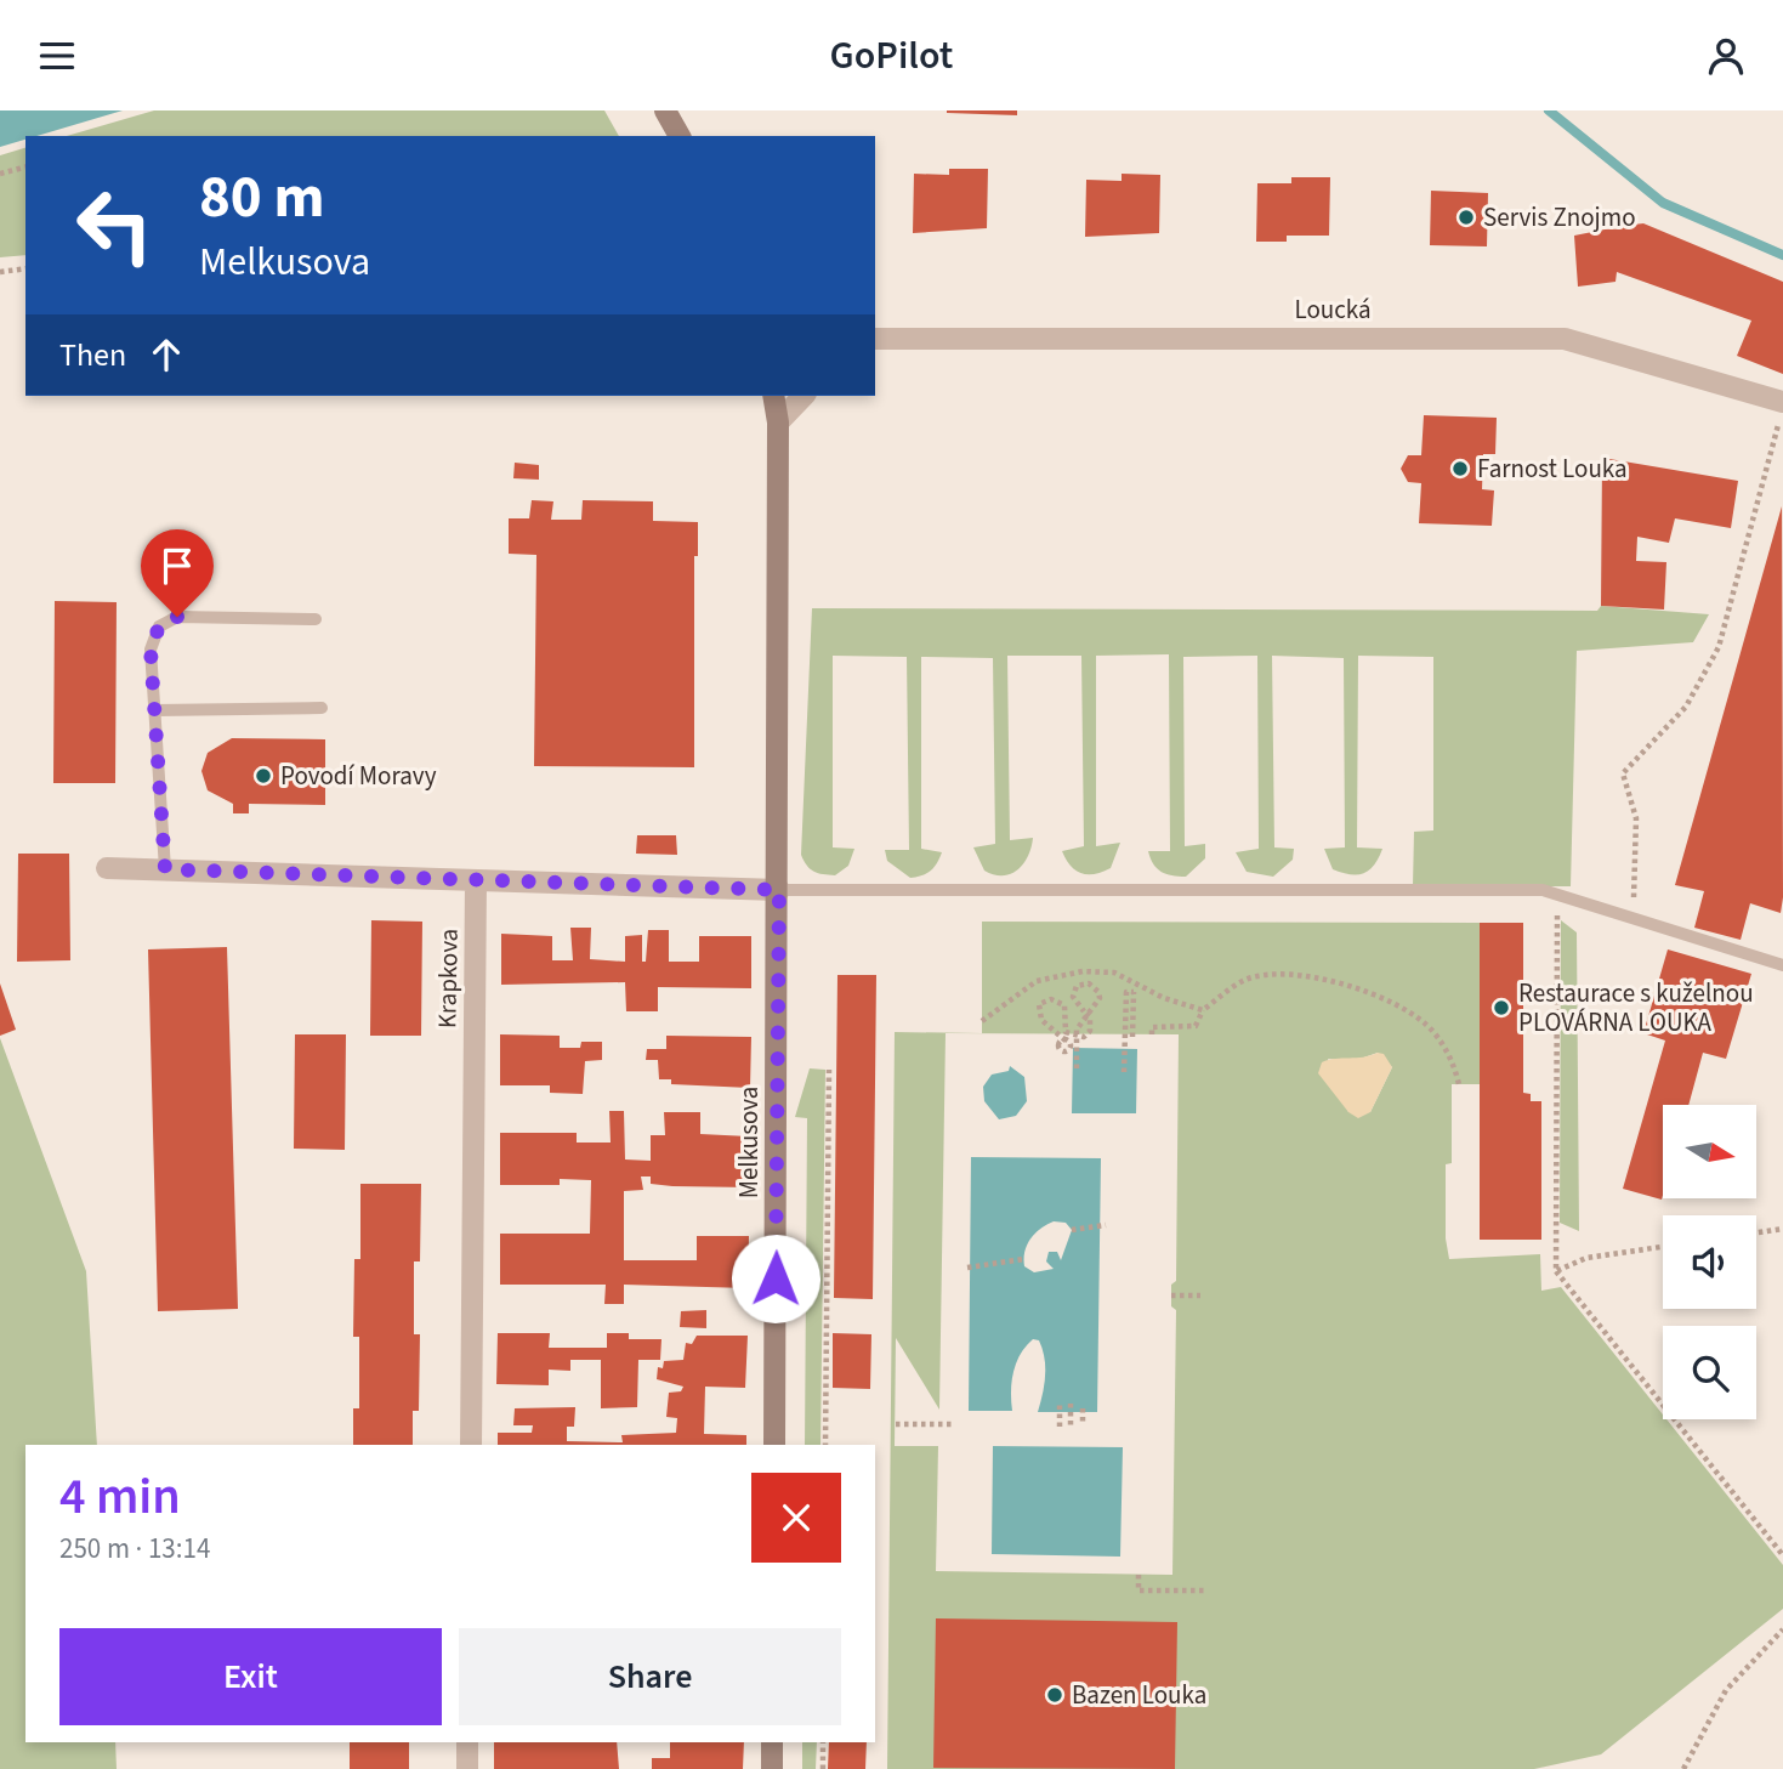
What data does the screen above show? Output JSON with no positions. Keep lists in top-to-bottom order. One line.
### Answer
{"streets":{"street":["Loucká","Krapkova","Melkusova"]},"places":["Servis Znojmo","Farnost Louka","Povodí Moravy","Restaurace s kuželnou PLOVÁRNA LOUKA","Bazen Louka"],"north":"right","page":{"header":"GoPilot","turn":["80 m","Melkusova"],"then":"Then","heading":["4 min","250 m · 13:14"],"buttons":["Exit","Share"]}}
